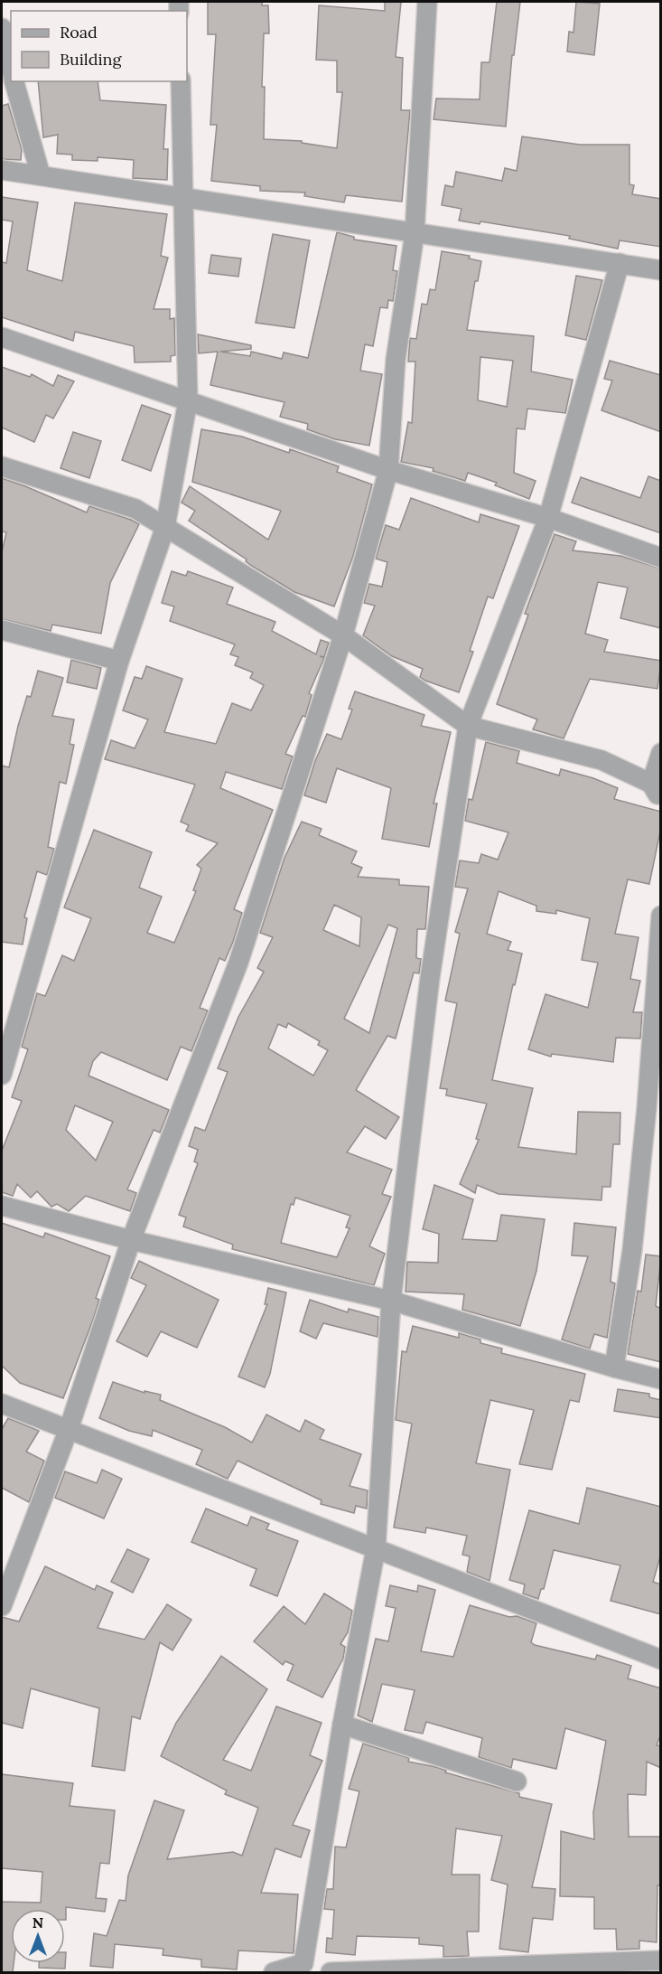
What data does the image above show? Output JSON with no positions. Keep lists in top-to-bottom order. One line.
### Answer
{"legend":["Road","Building"],"north":"top"}
